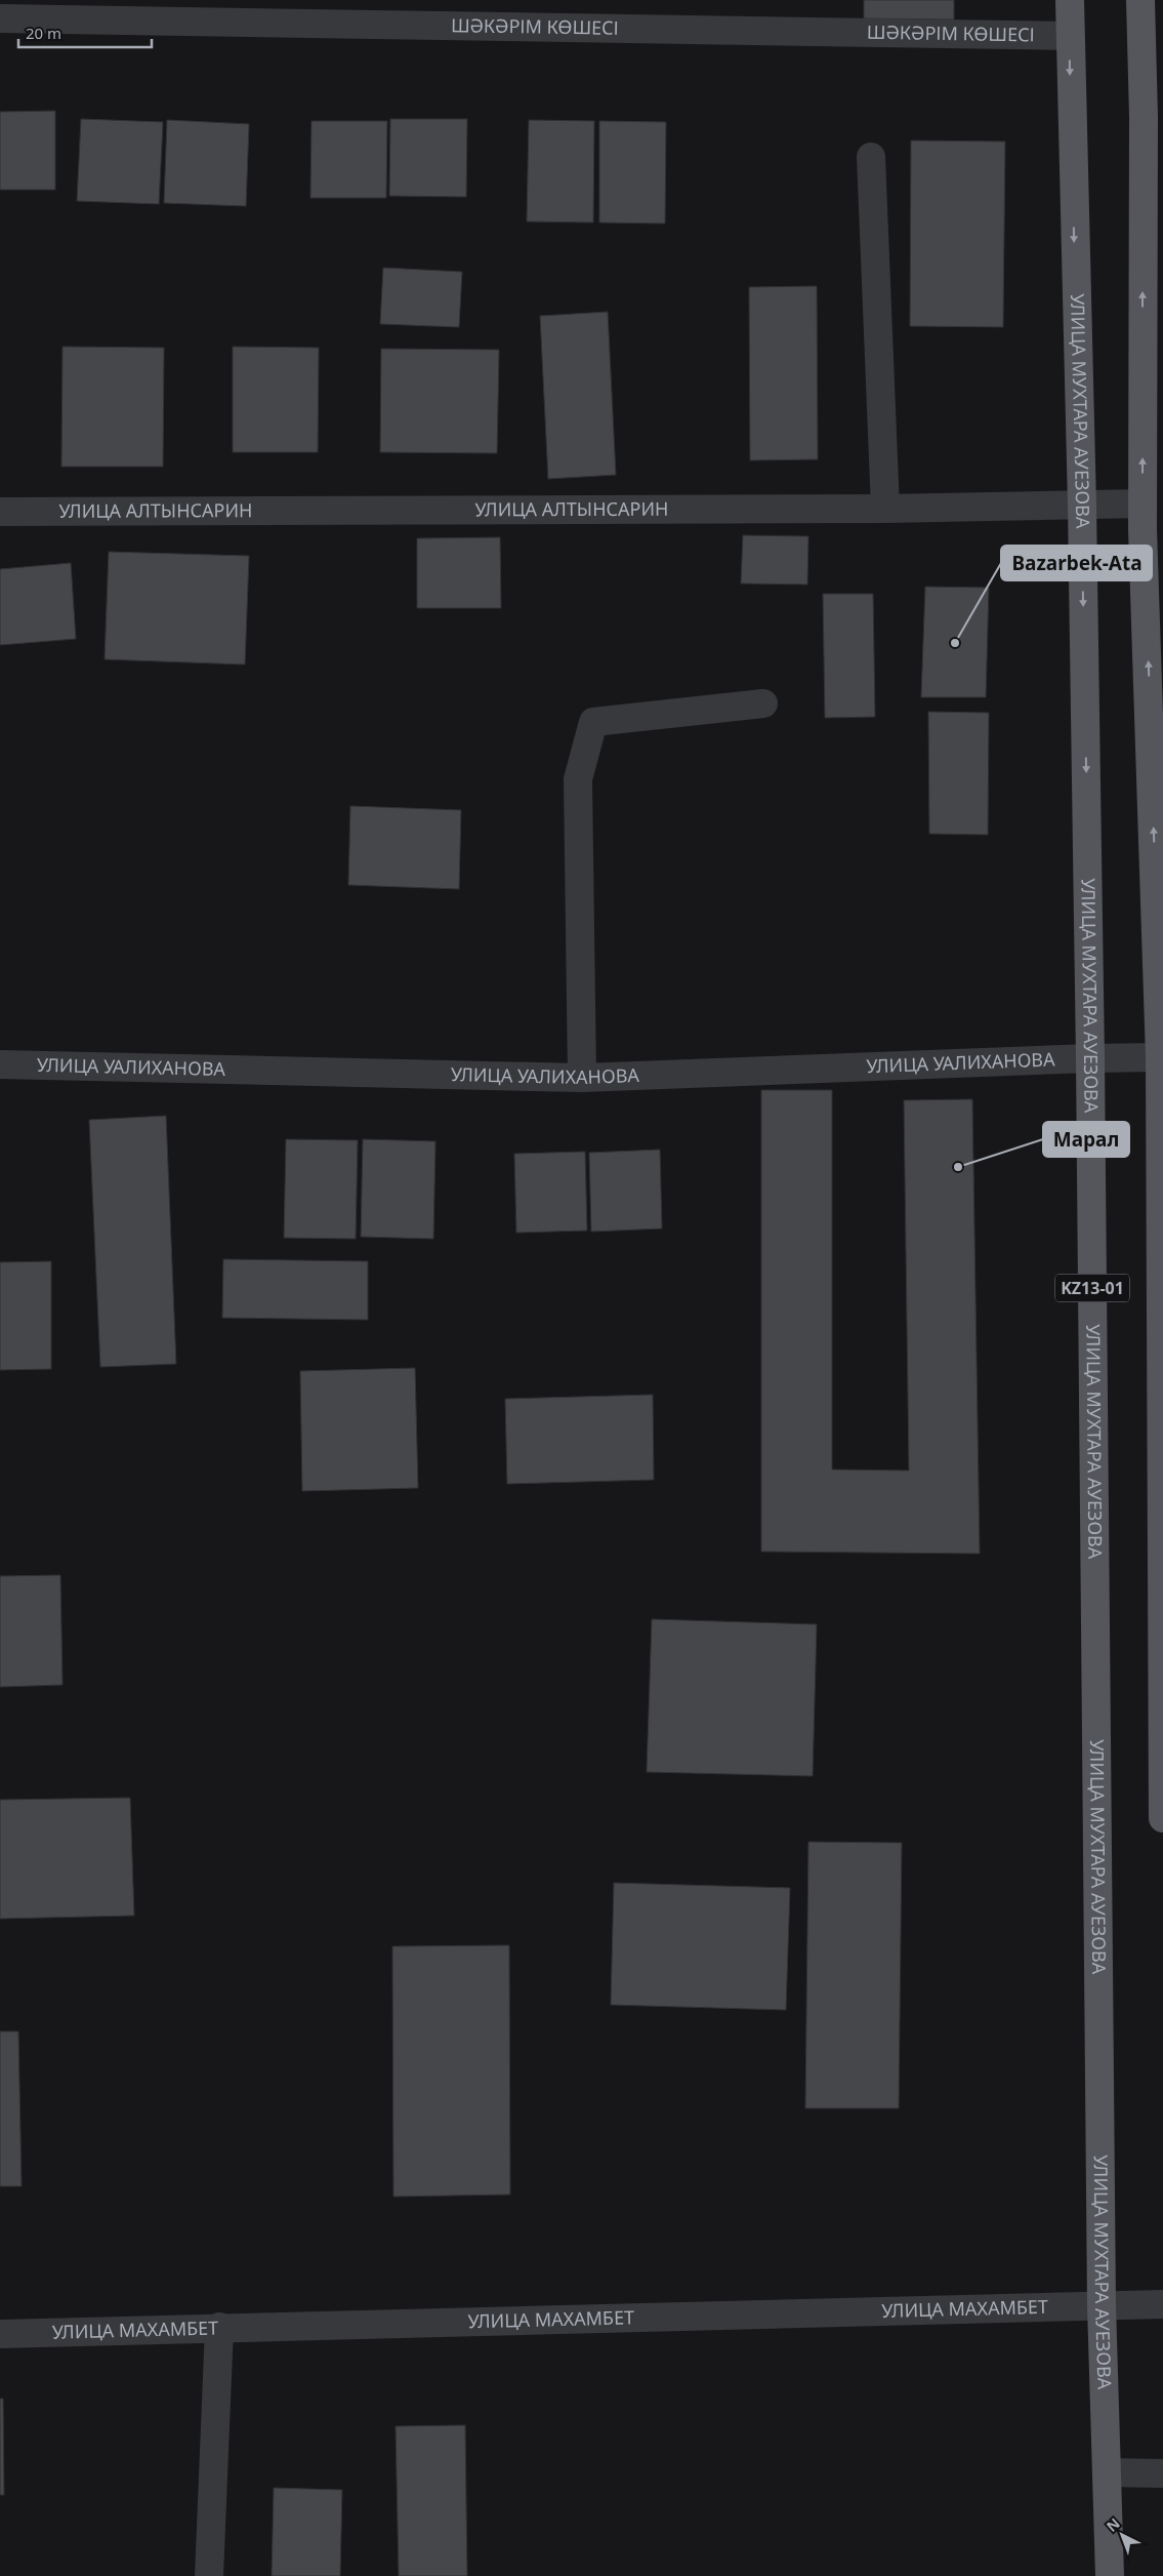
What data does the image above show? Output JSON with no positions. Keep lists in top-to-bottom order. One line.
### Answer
{"streets":{"main road":["УЛИЦА МУХТАРА АУЕЗОВА","KZ13-01"],"street":["ШӘКӘРІМ КӨШЕСІ","УЛИЦА АЛТЫНСАРИН","УЛИЦА УАЛИХАНОВА","УЛИЦА МАХАМБЕТ"]},"crossings":[["ШӘКӘРІМ КӨШЕСІ","УЛИЦА МУХТАРА АУЕЗОВА"],["УЛИЦА МУХТАРА АУЕЗОВА","УЛИЦА АЛТЫНСАРИН"],["УЛИЦА МУХТАРА АУЕЗОВА","УЛИЦА УАЛИХАНОВА"],["УЛИЦА МУХТАРА АУЕЗОВА","УЛИЦА МАХАМБЕТ"]],"places":["Bazarbek-Ata","Марал"],"scale_bar":"20 m","north":"top left"}
